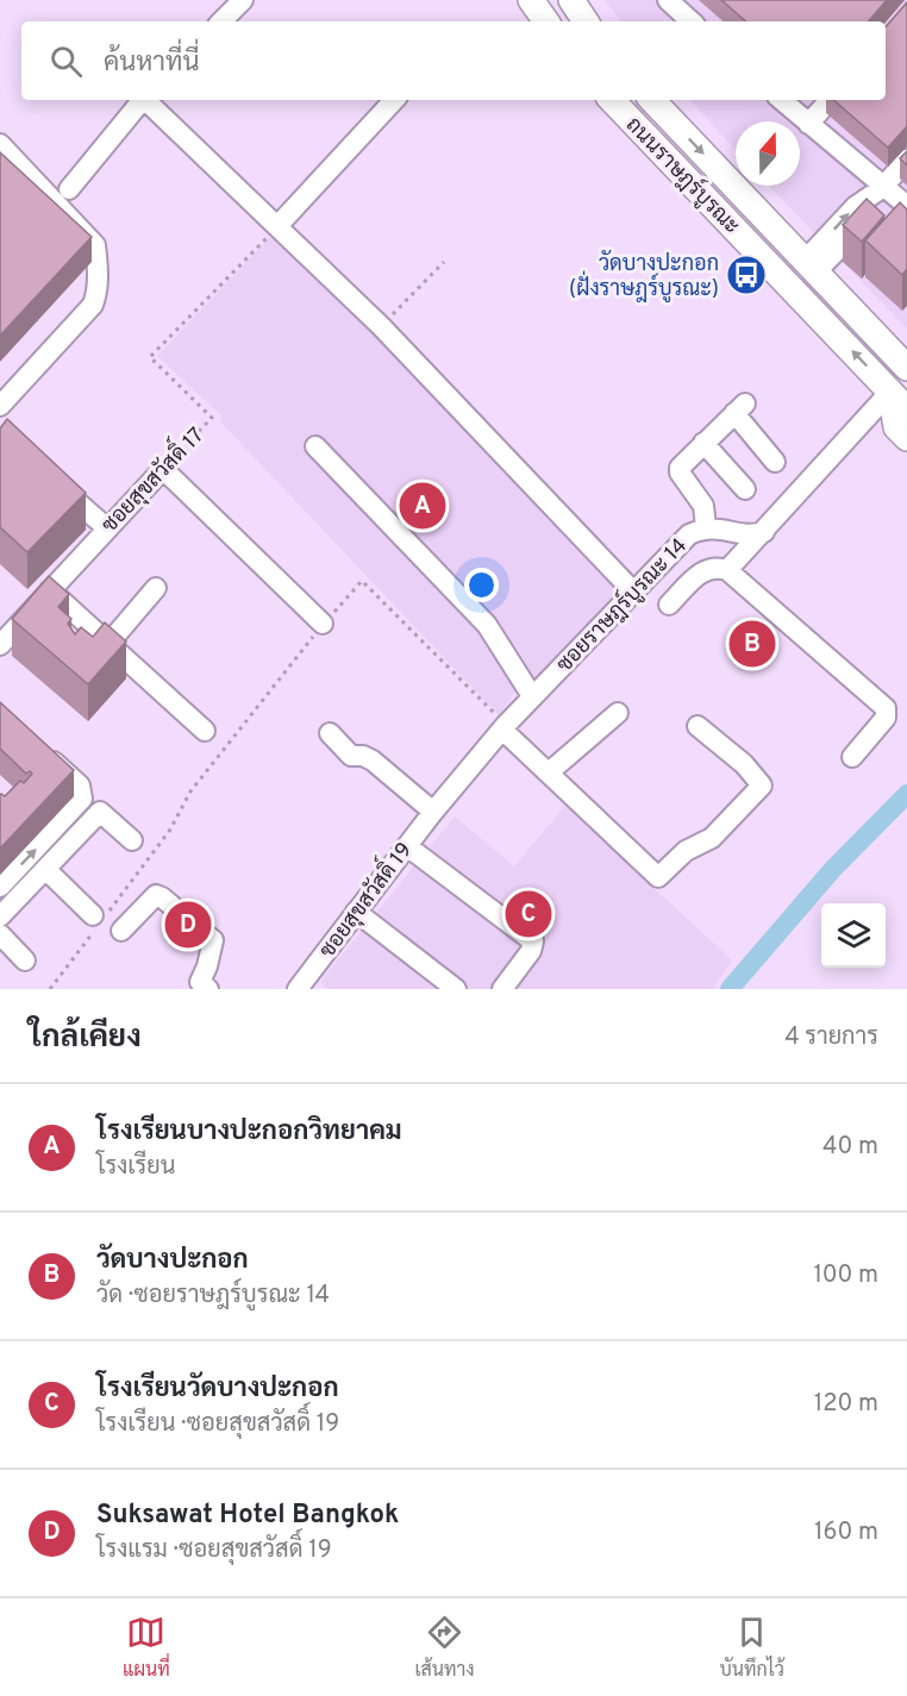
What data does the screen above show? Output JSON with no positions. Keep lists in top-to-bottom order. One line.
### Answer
{"streets":{"main road":["ถนนราษฎร์บูรณะ"],"street":["ซอยสุขสวัสดิ์ 17","ซอยราษฎร์บูรณะ 14","ซอยสุขสวัสดิ์ 19"]},"crossings":[["ซอยราษฎร์บูรณะ 14","ซอยสุขสวัสดิ์ 19"]],"places":{"bus stop":["วัดบางปะกอก (ฝั่งราษฎร์บูรณะ)"]},"north":"top","page":{"search":"ค้นหาที่นี่","pins":["A","B","C","D"],"heading":["ใกล้เคียง","4 รายการ"],"list":[{"mark":"A","name":"โรงเรียนบางปะกอกวิทยาคม","note":"โรงเรียน","value":"40 m"},{"mark":"B","name":"วัดบางปะกอก","note":"วัด · ซอยราษฎร์บูรณะ 14","value":"100 m"},{"mark":"C","name":"โรงเรียนวัดบางปะกอก","note":"โรงเรียน · ซอยสุขสวัสดิ์ 19","value":"120 m"},{"mark":"D","name":"Suksawat Hotel Bangkok","note":"โรงแรม · ซอยสุขสวัสดิ์ 19","value":"160 m"}],"nav":["แผนที่","เส้นทาง","บันทึกไว้"]}}
